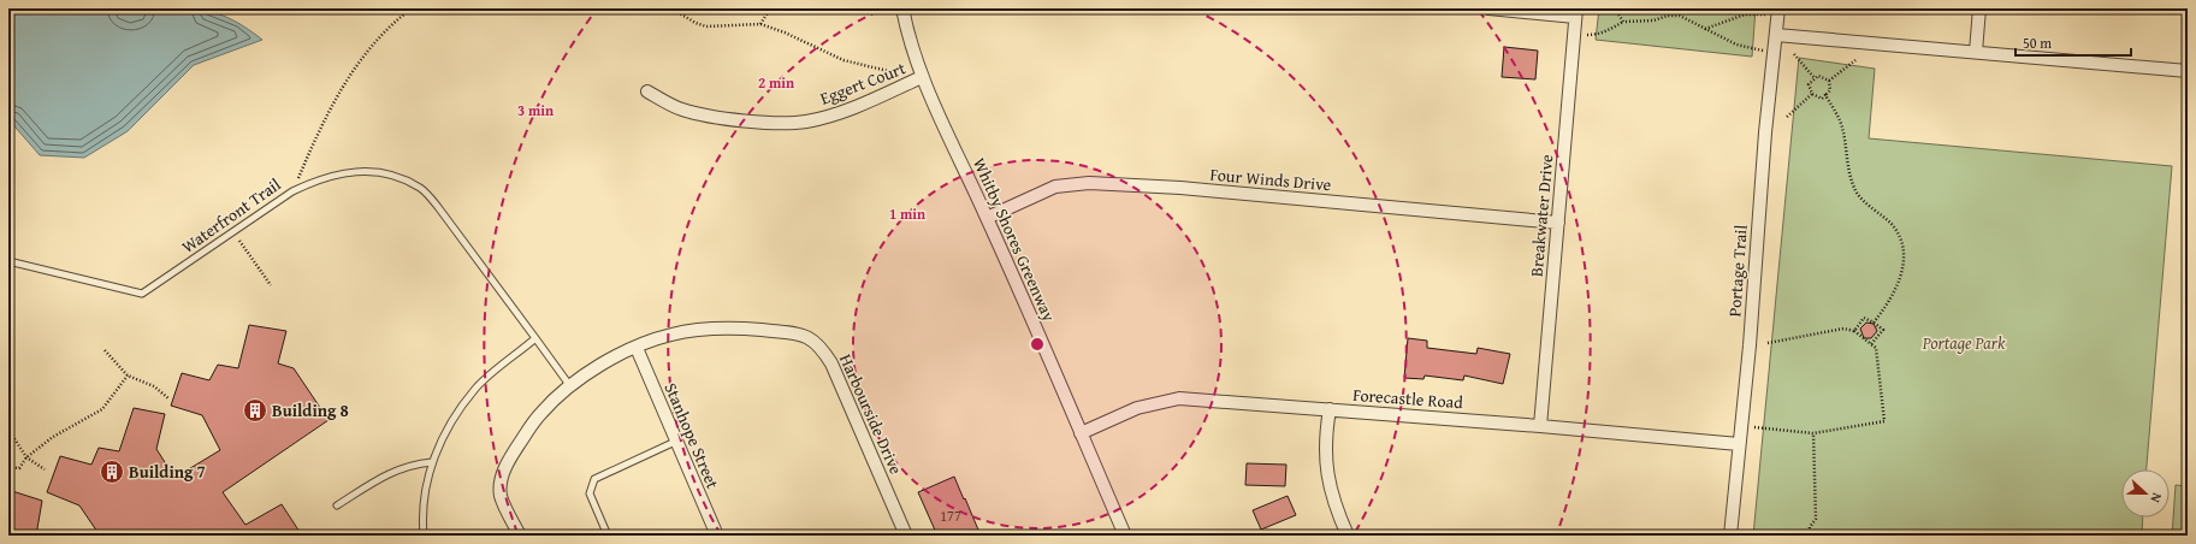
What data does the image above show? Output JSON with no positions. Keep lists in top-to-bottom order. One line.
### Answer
{"streets":{"street":["Eggert Court","Four Winds Drive","Breakwater Drive","Whitby Shores Greenway","Portage Trail","Forecastle Road","Harbourside Drive","Stanhope Street"],"lane":["Waterfront Trail"]},"crossings":[["Eggert Court","Whitby Shores Greenway"],["Four Winds Drive","Breakwater Drive"],["Four Winds Drive","Whitby Shores Greenway"],["Breakwater Drive","Forecastle Road"],["Whitby Shores Greenway","Forecastle Road"],["Portage Trail","Forecastle Road"],["Harbourside Drive","Stanhope Street"]],"parks":["Portage Park"],"places":{"building":["Building 8","Building 7"]},"house_numbers":["177"],"scale_bar":"50 m","north":"right","rings":["2 min","3 min","1 min"]}
